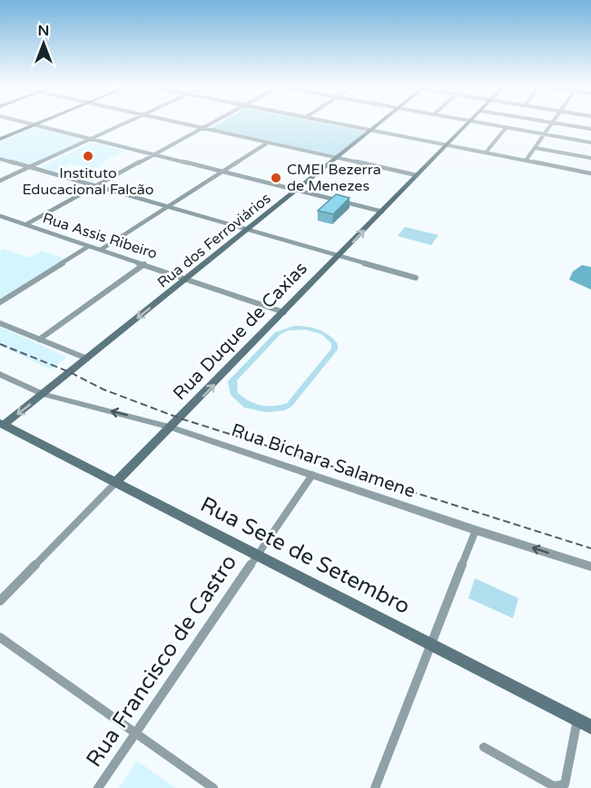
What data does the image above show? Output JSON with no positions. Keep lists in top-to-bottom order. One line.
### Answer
{"streets":{"main road":["Rua dos Ferroviários","Rua Duque de Caxias","Rua Sete de Setembro"],"street":["Rua Assis Ribeiro","Rua Bichara Salamene","Rua Francisco de Castro"]},"crossings":[["Rua Assis Ribeiro","Rua dos Ferroviários"],["Rua Assis Ribeiro","Rua Duque de Caxias"],["Rua dos Ferroviários","Rua Bichara Salamene"],["Rua Duque de Caxias","Rua Bichara Salamene"],["Rua Duque de Caxias","Rua Sete de Setembro"],["Rua Bichara Salamene","Rua Francisco de Castro"],["Rua Sete de Setembro","Rua Francisco de Castro"]],"one_way":["Rua Bichara Salamene"],"places":["Instituto Educacional Falcão","CMEI Bezerra de Menezes"],"north":"top"}
